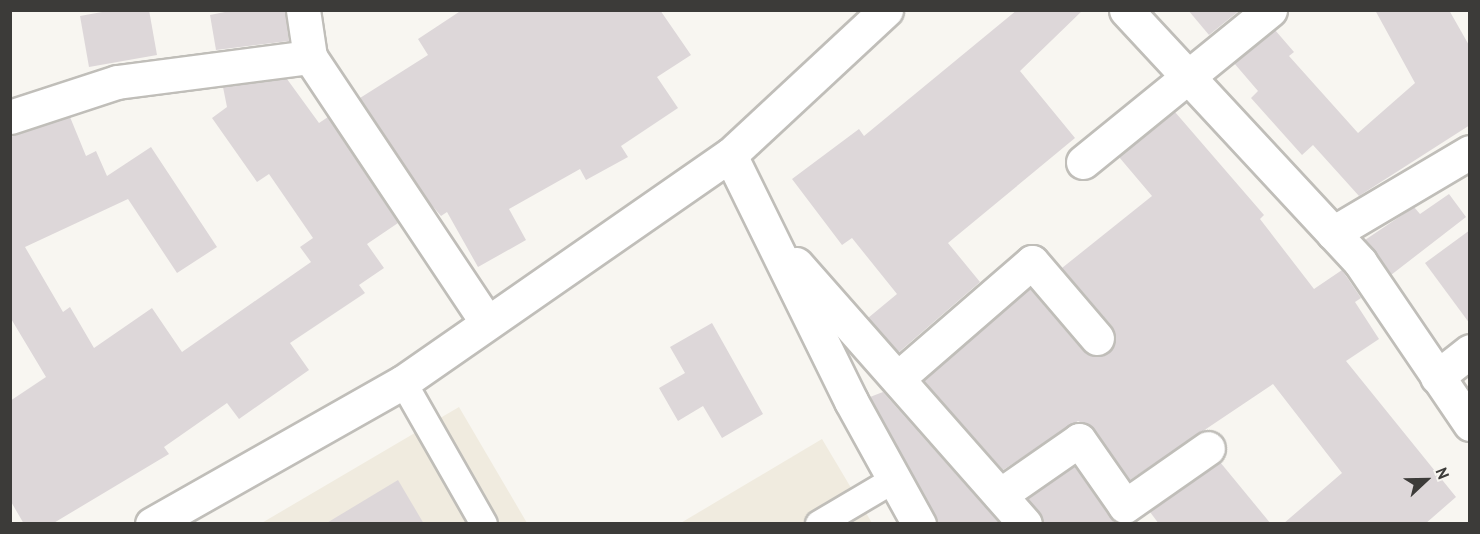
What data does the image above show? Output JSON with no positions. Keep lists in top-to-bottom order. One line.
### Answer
{"north":"right"}
